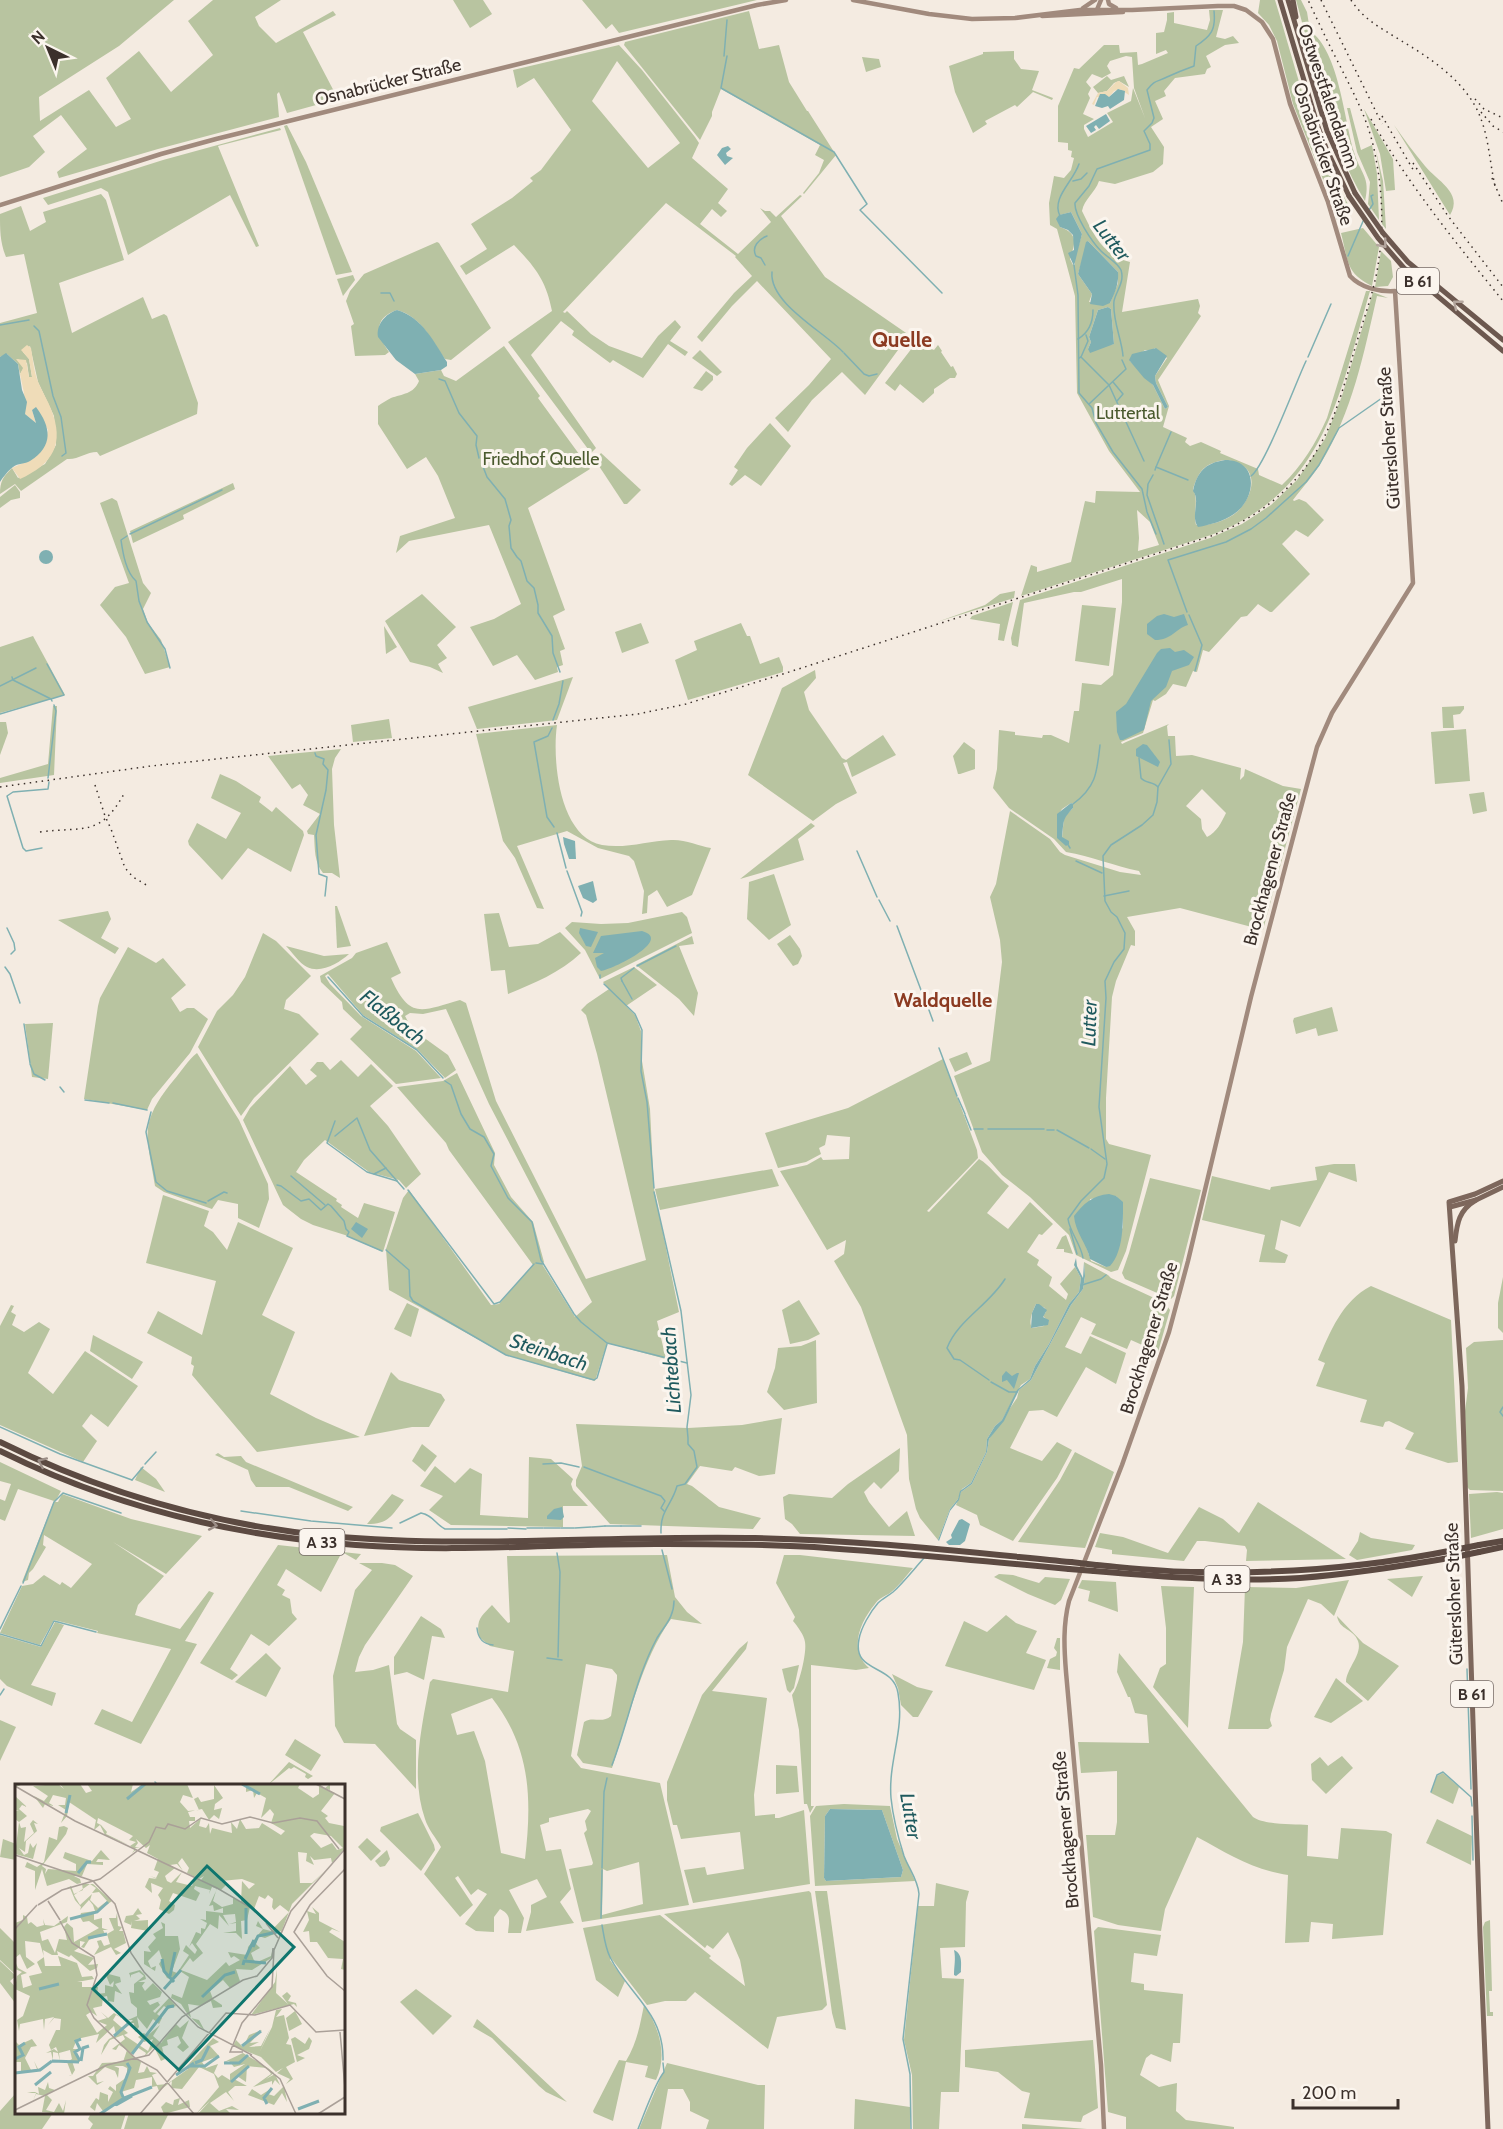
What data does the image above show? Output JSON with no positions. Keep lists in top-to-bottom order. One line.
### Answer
{"streets":{"highway":["Ostwestfalendamm","B 61","A 33"],"main road":["Osnabrücker Straße","Gütersloher Straße","Brockhagener Straße"]},"crossings":[["Osnabrücker Straße","Gütersloher Straße"],["B 61","Gütersloher Straße"],["Gütersloher Straße","Brockhagener Straße"]],"districts":["Quelle","Waldquelle"],"water":["Lutter","Flaßbach","Steinbach","Lichtebach"],"parks":["Luttertal","Friedhof Quelle"],"scale_bar":"200 m","north":"top left"}
